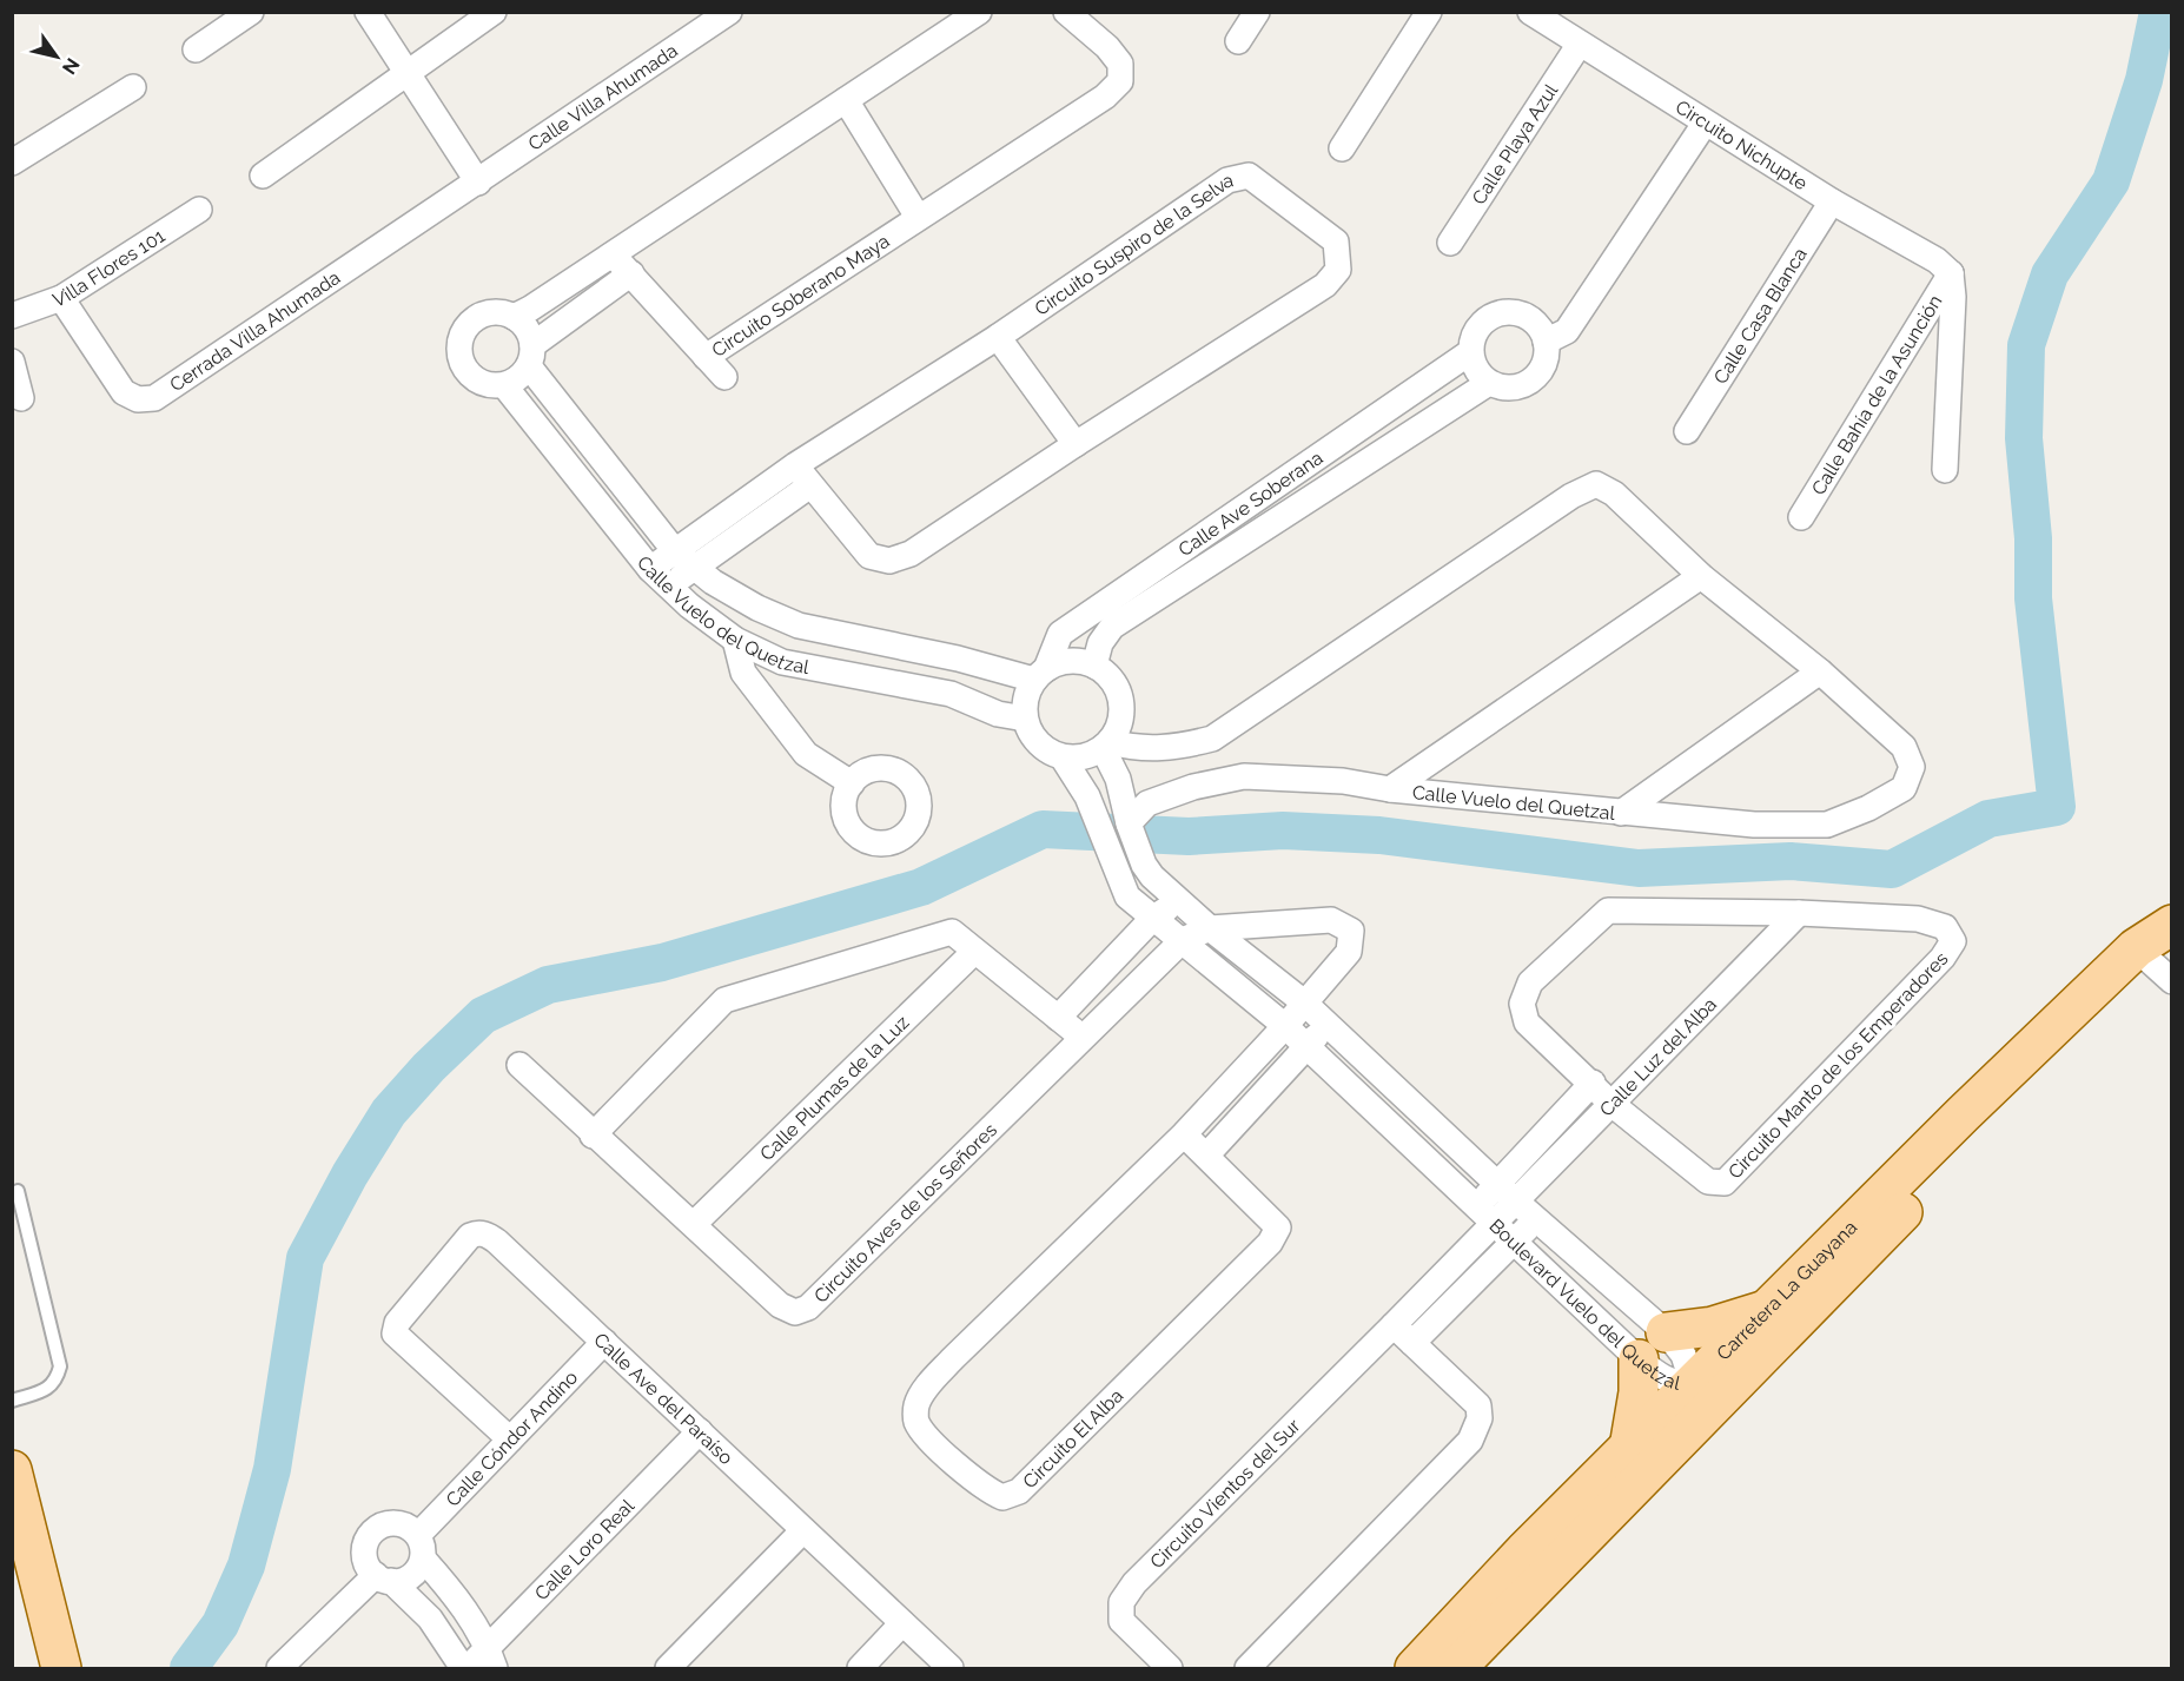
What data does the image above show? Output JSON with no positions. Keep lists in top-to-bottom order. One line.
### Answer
{"streets":{"main road":["Carretera La Guayana"],"street":["Calle Villa Ahumada","Calle Playa Azul","Circuito Nichupte","Circuito Suspiro de la Selva","Villa Flores 101","Circuito Soberano Maya","Calle Casa Blanca","Cerrada Villa Ahumada","Calle Bahía de la Asunción","Calle Ave Soberana","Calle Vuelo del Quetzal","Calle Luz del Alba","Circuito Manto de los Emperadores","Calle Plumas de la Luz","Circuito Aves de los Señores","Boulevard Vuelo del Quetzal","Calle Ave del Paraíso","Circuito El Alba","Calle Cóndor Andino","Circuito Vientos del Sur","Calle Loro Real"]},"crossings":[["Calle Villa Ahumada","Cerrada Villa Ahumada"],["Calle Playa Azul","Circuito Nichupte"],["Circuito Nichupte","Calle Casa Blanca"],["Circuito Nichupte","Calle Bahía de la Asunción"],["Circuito Suspiro de la Selva","Calle Vuelo del Quetzal"],["Villa Flores 101","Cerrada Villa Ahumada"],["Calle Ave Soberana","Calle Vuelo del Quetzal"],["Calle Ave Soberana","Boulevard Vuelo del Quetzal"],["Calle Vuelo del Quetzal","Boulevard Vuelo del Quetzal"],["Calle Luz del Alba","Circuito Manto de los Emperadores"],["Calle Luz del Alba","Boulevard Vuelo del Quetzal"],["Calle Luz del Alba","Circuito Vientos del Sur"],["Calle Plumas de la Luz","Circuito Aves de los Señores"],["Circuito Aves de los Señores","Boulevard Vuelo del Quetzal"],["Carretera La Guayana","Boulevard Vuelo del Quetzal"],["Boulevard Vuelo del Quetzal","Circuito El Alba"],["Boulevard Vuelo del Quetzal","Circuito Vientos del Sur"],["Calle Ave del Paraíso","Calle Cóndor Andino"],["Calle Ave del Paraíso","Calle Loro Real"]],"north":"bottom right"}
